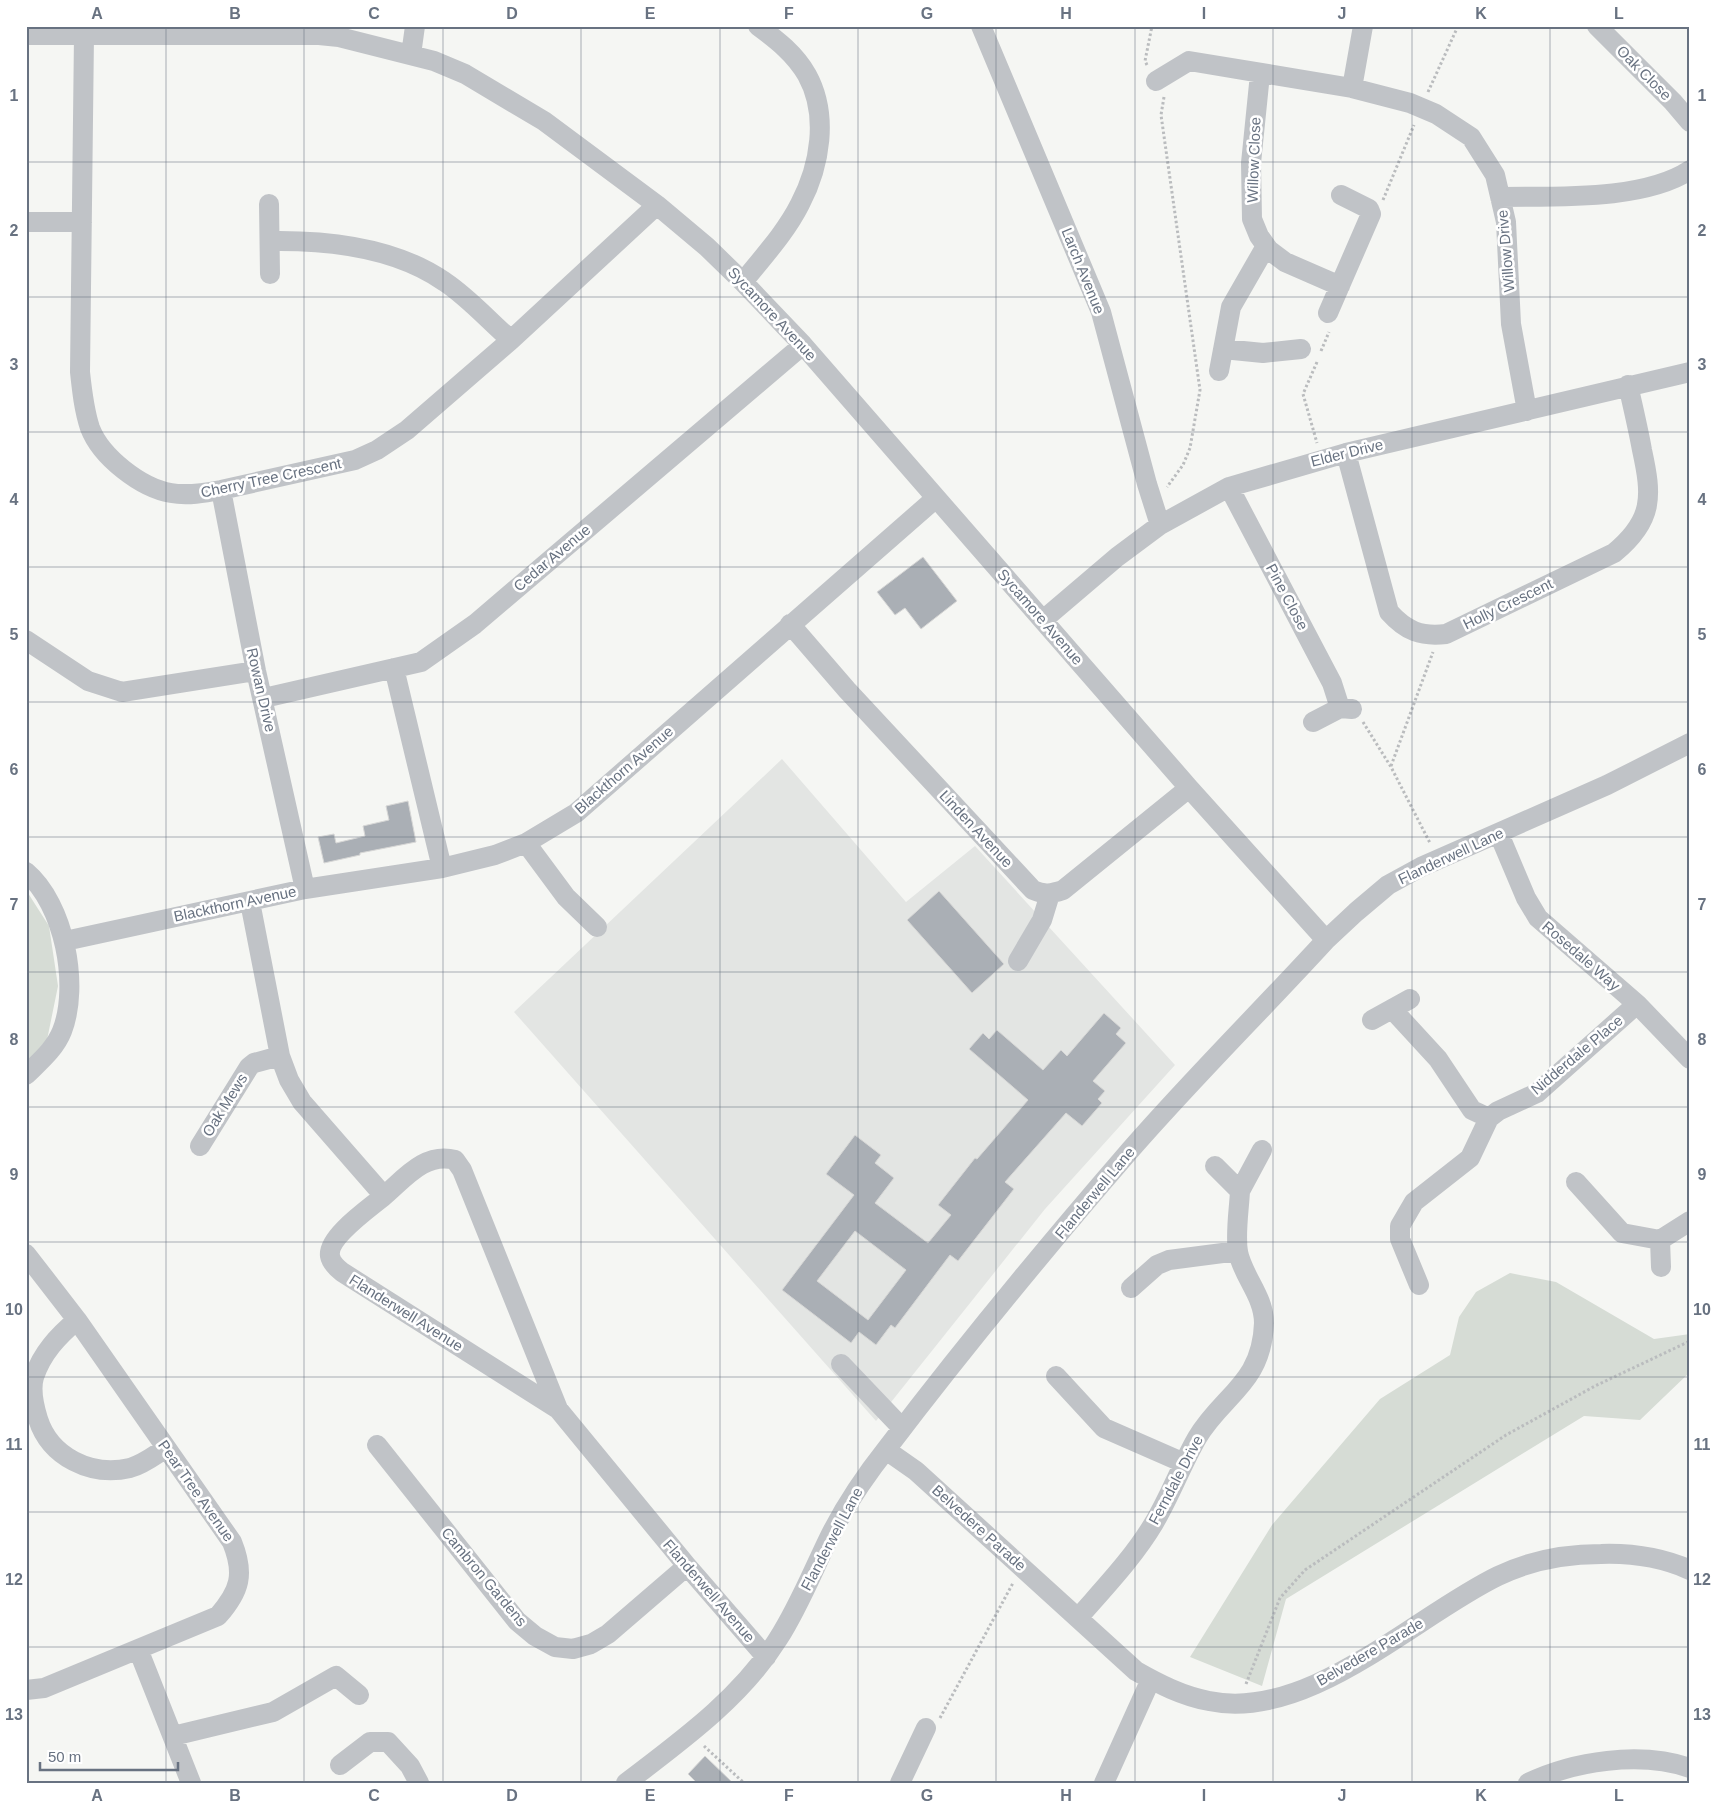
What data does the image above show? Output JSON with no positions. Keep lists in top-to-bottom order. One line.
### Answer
{"streets":{"street":["Oak Close","Willow Close","Willow Drive","Larch Avenue","Sycamore Avenue","Elder Drive","Cherry Tree Crescent","Cedar Avenue","Pine Close","Holly Crescent","Rowan Drive","Blackthorn Avenue","Linden Avenue","Flanderwell Lane","Rosedale Way","Nidderdale Place","Oak Mews","Flanderwell Avenue","Ferndale Drive","Pear Tree Avenue","Belvedere Parade","Cambron Gardens"]},"crossings":[["Willow Drive","Elder Drive"],["Larch Avenue","Elder Drive"],["Sycamore Avenue","Elder Drive"],["Sycamore Avenue","Cherry Tree Crescent"],["Sycamore Avenue","Cedar Avenue"],["Sycamore Avenue","Blackthorn Avenue"],["Sycamore Avenue","Flanderwell Lane"],["Elder Drive","Pine Close"],["Elder Drive","Holly Crescent"],["Cherry Tree Crescent","Rowan Drive"],["Cedar Avenue","Rowan Drive"],["Rowan Drive","Blackthorn Avenue"],["Blackthorn Avenue","Linden Avenue"],["Flanderwell Lane","Rosedale Way"],["Flanderwell Lane","Flanderwell Avenue"],["Flanderwell Lane","Belvedere Parade"],["Rosedale Way","Nidderdale Place"],["Flanderwell Avenue","Cambron Gardens"],["Ferndale Drive","Belvedere Parade"]],"scale_bar":"50 m","grid":{"columns":["A","B","C","D","E","F","G","H","I","J","K","L"],"rows":["1","2","3","4","5","6","7","8","9","10","11","12","13"]}}
